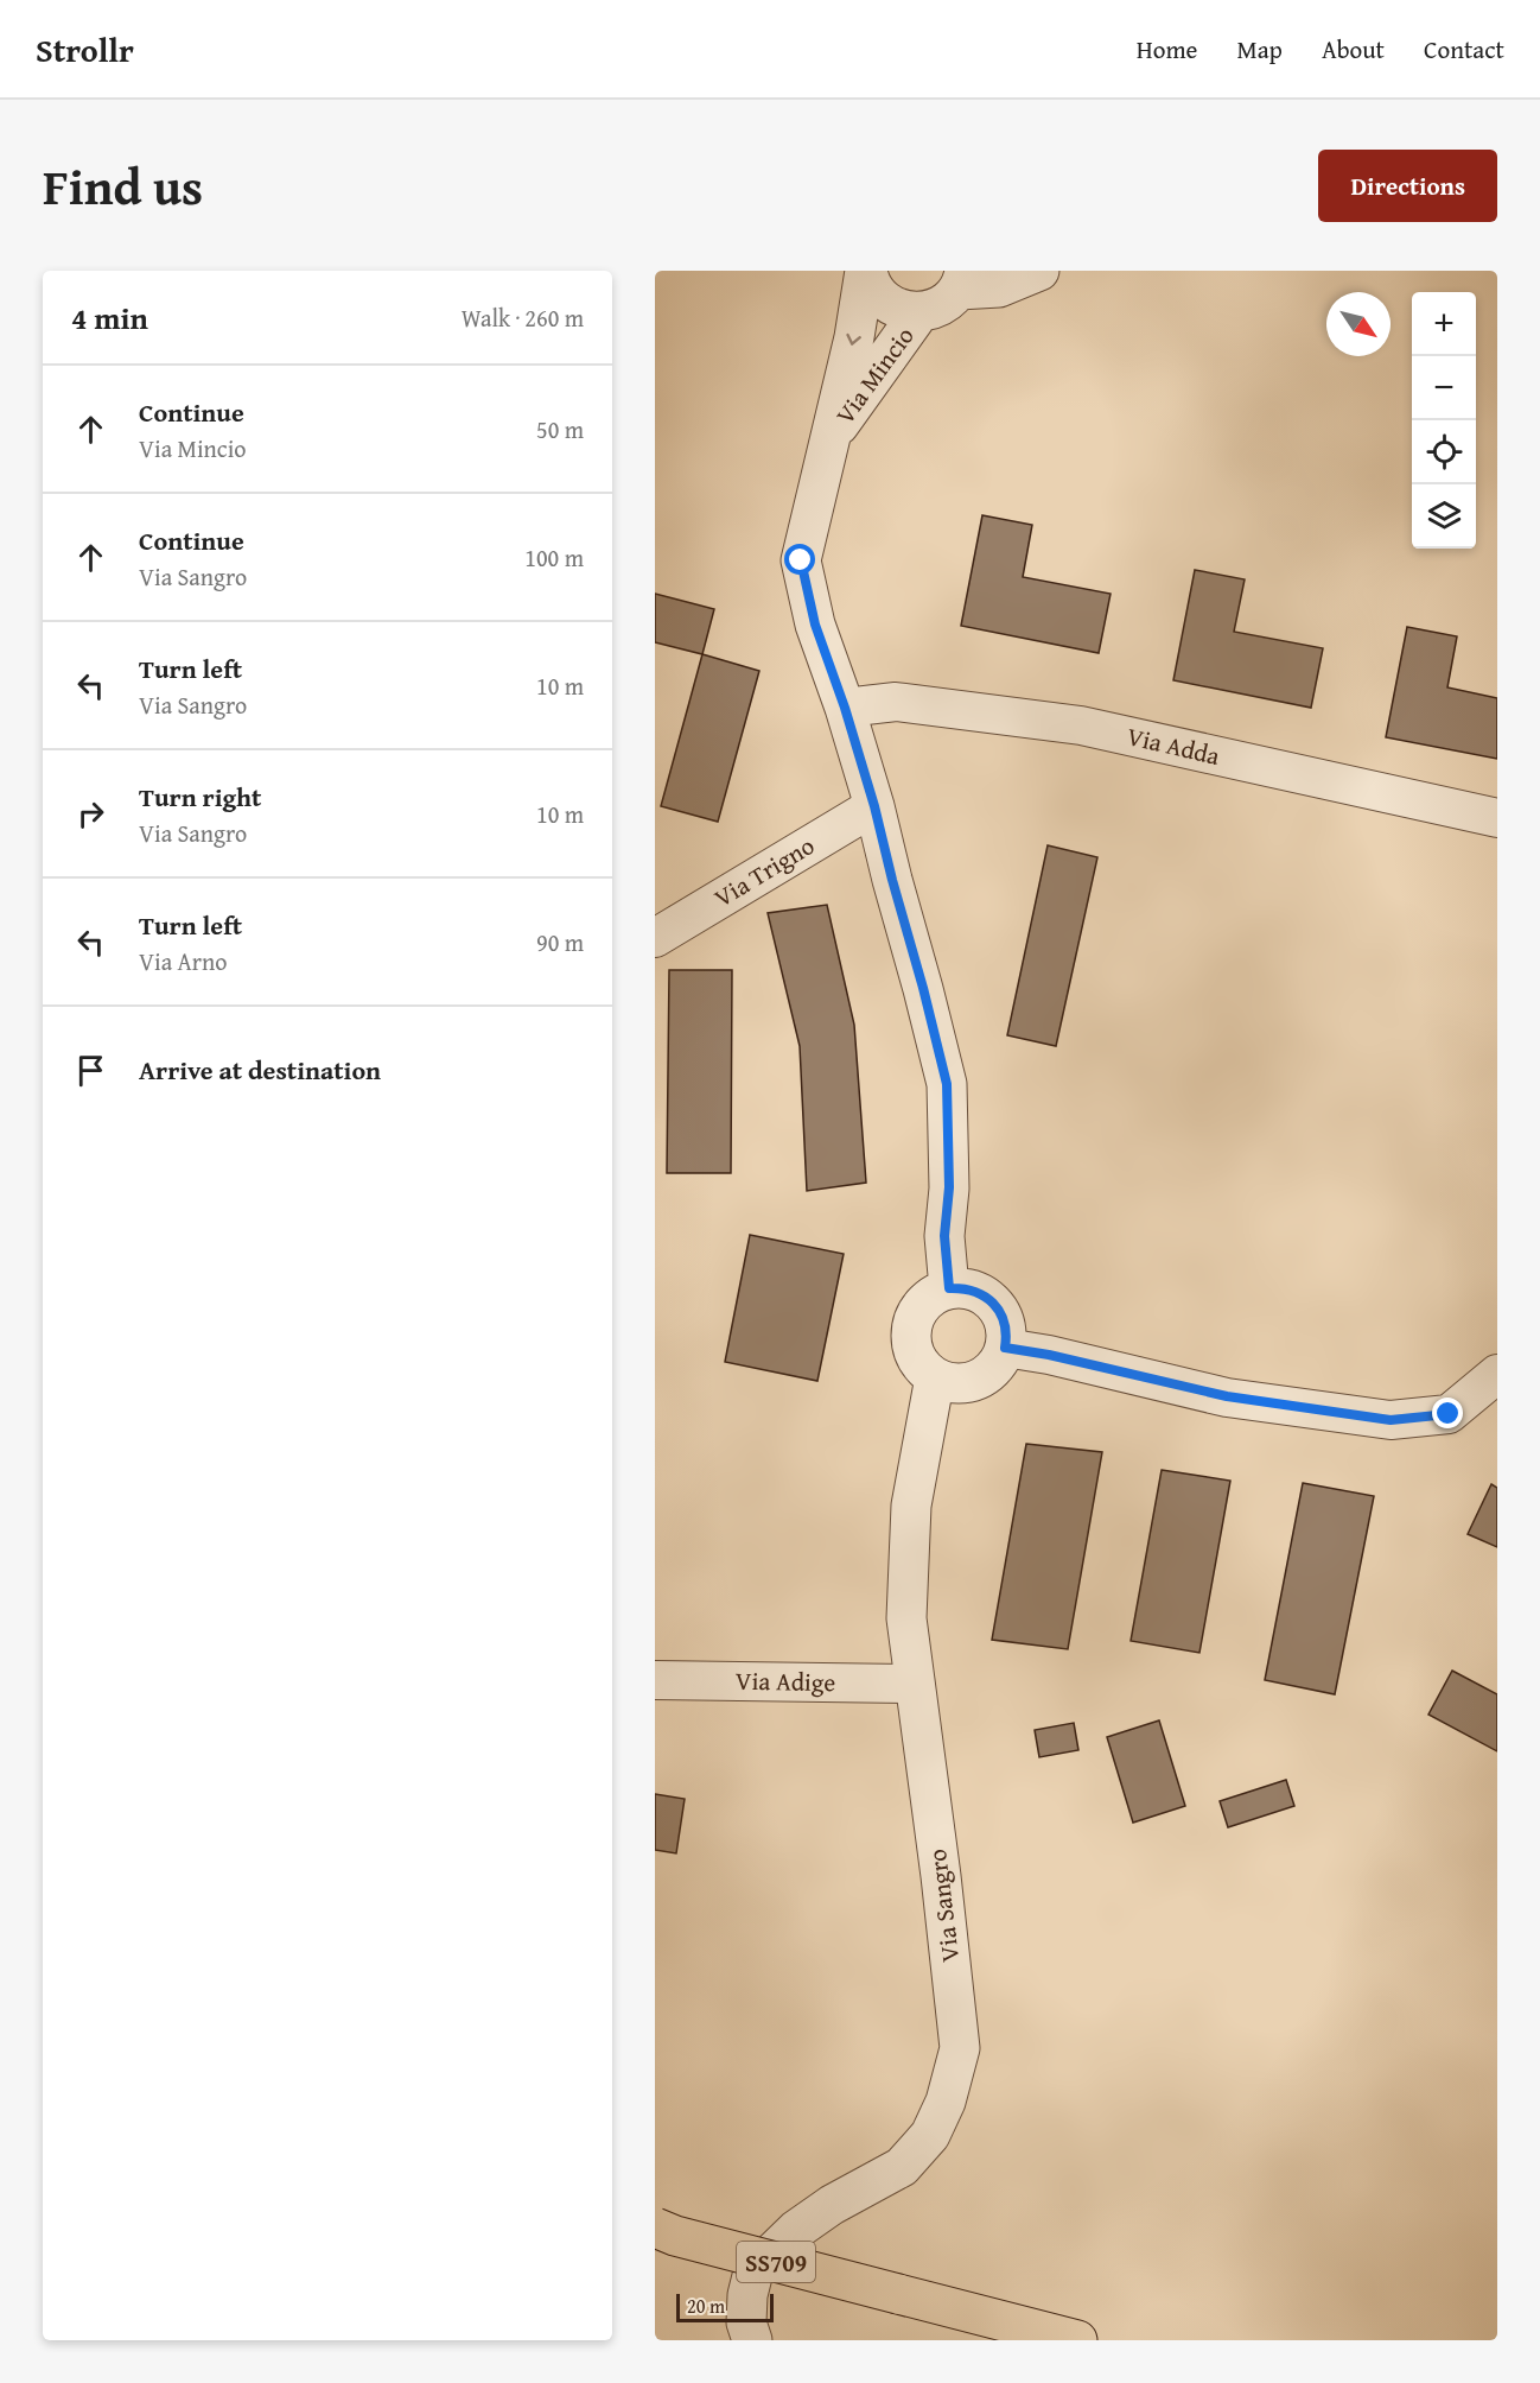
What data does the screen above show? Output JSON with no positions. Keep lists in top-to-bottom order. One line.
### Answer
{"streets":{"highway":["SS709"],"street":["Via Mincio","Via Adda","Via Trigno","Via Adige","Via Sangro"]},"crossings":[["Via Mincio","Via Adda"],["Via Mincio","Via Trigno"],["Via Adige","Via Sangro"]],"scale_bar":"20 m","north":"bottom right","page":{"header":"Strollr","nav":["Home","Map","About","Contact"],"title":"Find us","buttons":"Directions","heading":["4 min","Walk · 260 m"],"map_buttons":["+","−"],"list":[["Continue","Via Mincio","50 m"],["Continue","Via Sangro","100 m"],["Turn left","Via Sangro","10 m"],["Turn right","Via Sangro","10 m"],["Turn left","Via Arno","90 m"],"Arrive at destination"],"scale":"20 m"}}
